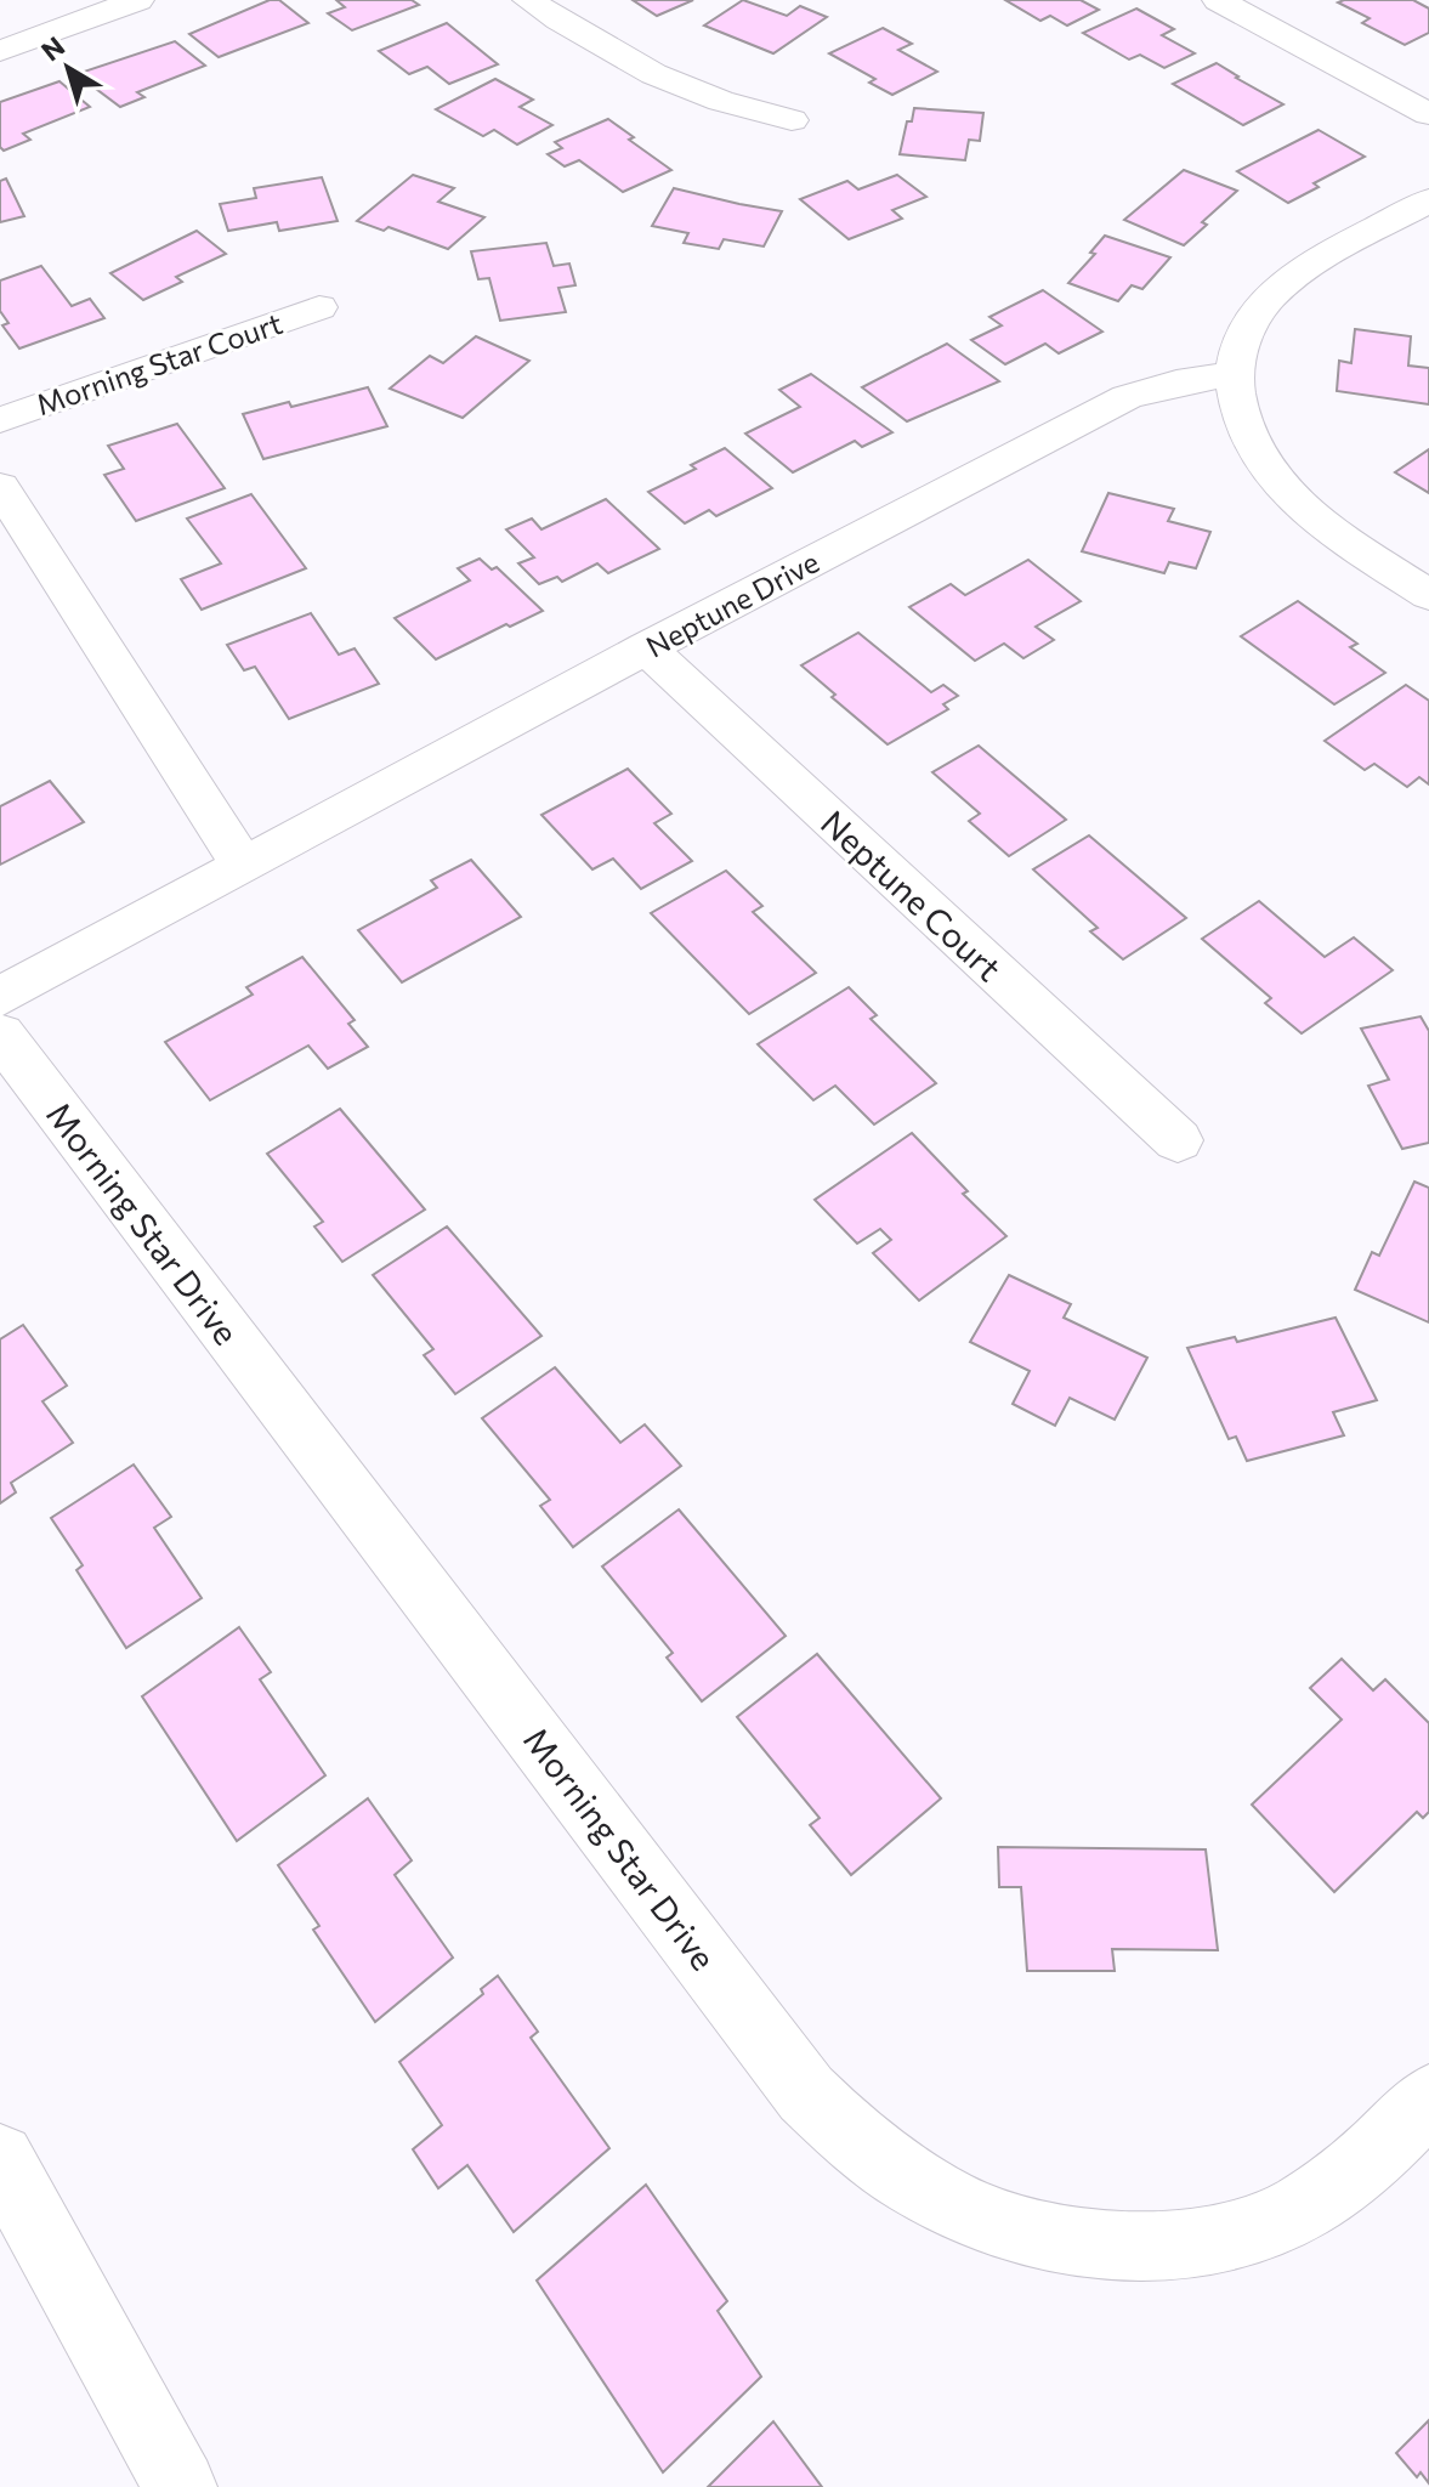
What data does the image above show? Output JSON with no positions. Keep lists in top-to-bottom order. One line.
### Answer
{"streets":{"street":["Morning Star Court","Neptune Drive","Neptune Court","Morning Star Drive"]},"crossings":[["Neptune Drive","Neptune Court"]],"north":"top left"}
